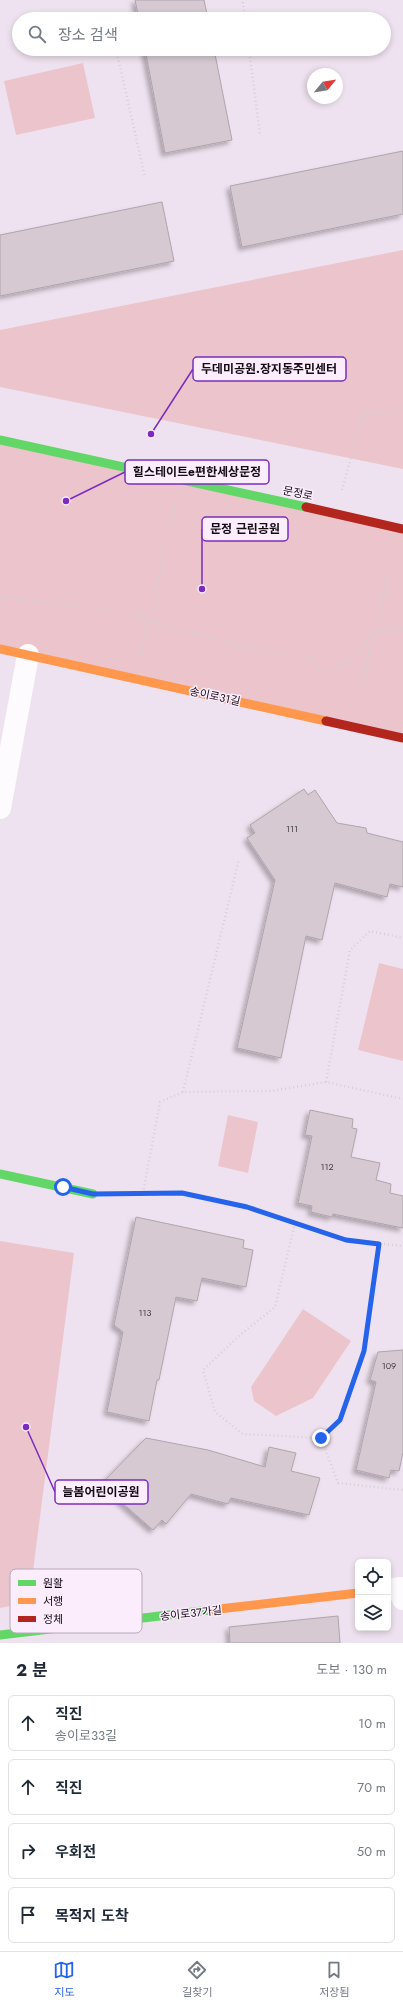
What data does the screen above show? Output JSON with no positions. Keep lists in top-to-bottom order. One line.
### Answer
{"streets":{"street":["문정로","송이로31길","송이로37가길"]},"places":["두데미공원.장지동주민센터","힐스테이트e편한세상문정","문정 근린공원","늘봄어린이공원"],"house_numbers":["111","112","113","109"],"legend":["원활","서행","정체"],"north":"top right","page":{"search":"장소 검색","heading":["2 분","도보 · 130 m"],"list":[["직진","송이로33길","10 m"],["직진","70 m"],["우회전","50 m"],"목적지 도착"],"nav":["지도","길찾기","저장됨"]}}
